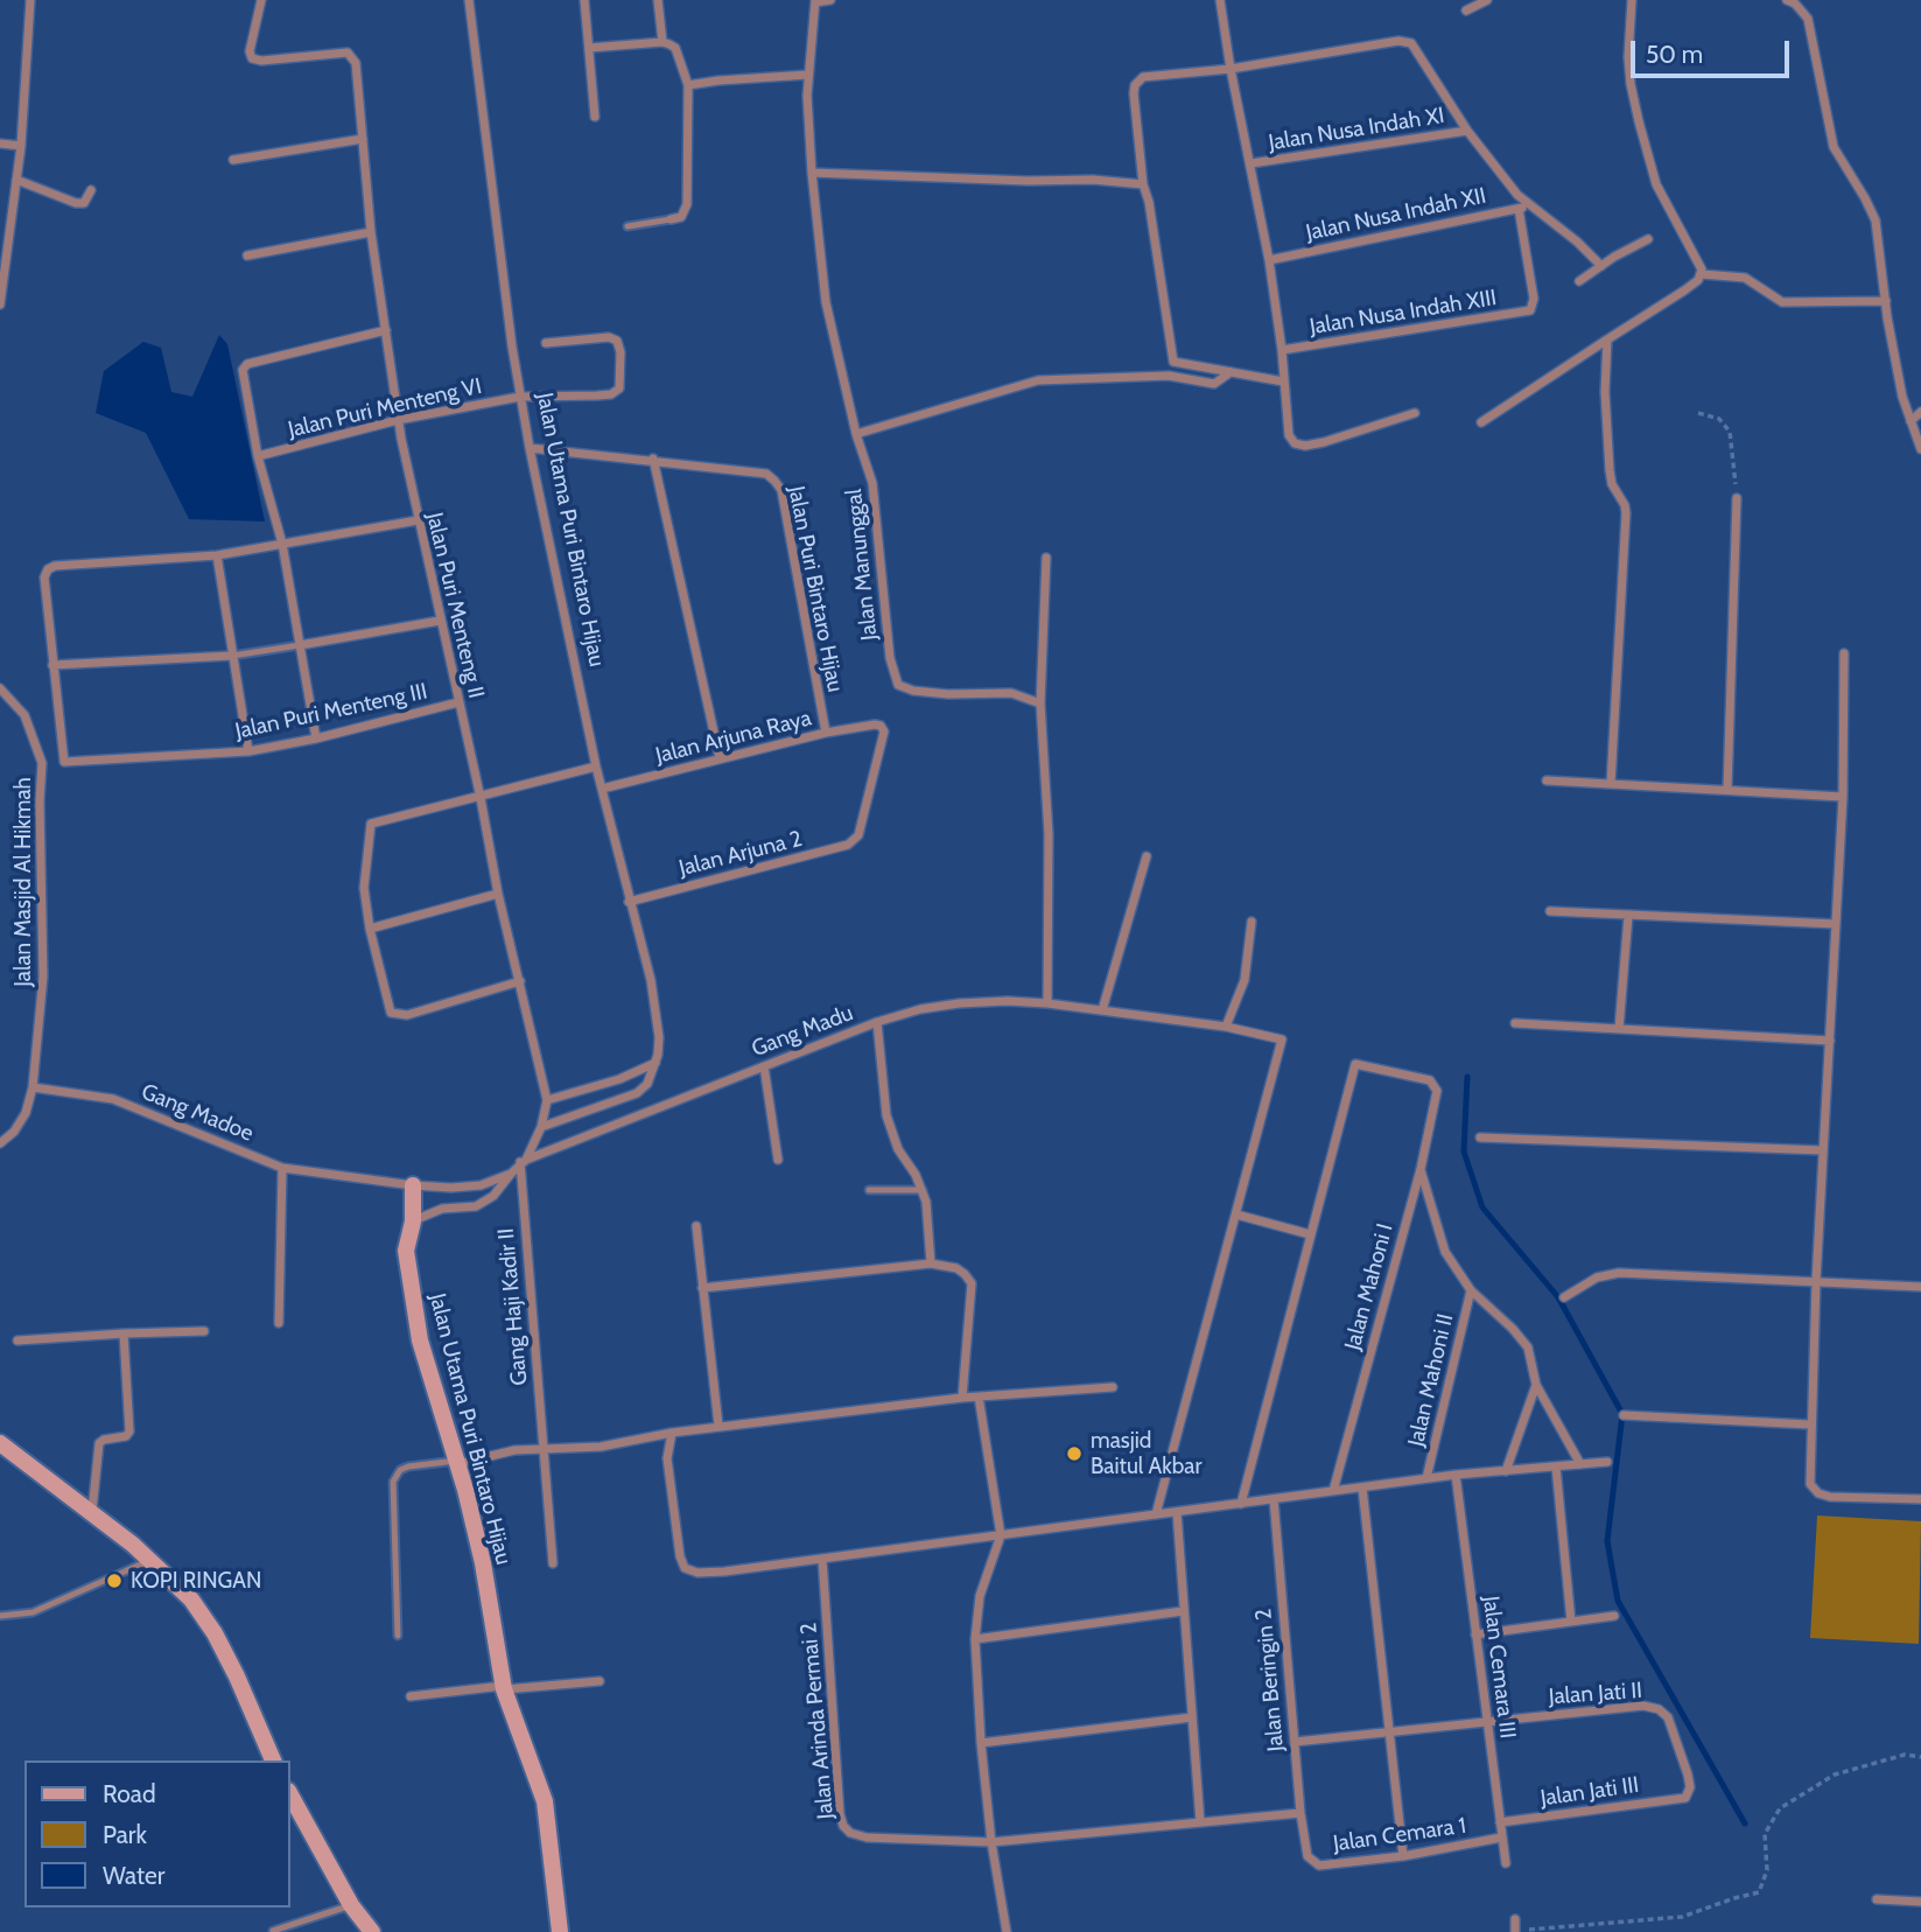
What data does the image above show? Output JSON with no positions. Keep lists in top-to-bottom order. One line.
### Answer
{"streets":{"street":["Jalan Nusa Indah XI","Jalan Nusa Indah XII","Jalan Nusa Indah XIII","Jalan Puri Menteng VI","Jalan Utama Puri Bintaro Hijau","Jalan Manunggal","Jalan Puri Bintaro Hijau","Jalan Puri Menteng II","Jalan Puri Menteng III","Jalan Arjuna Raya","Jalan Arjuna 2","Jalan Masjid Al Hikmah","Gang Madu","Gang Madoe","Jalan Mahoni I","Gang Haji Kadir II","Jalan Mahoni II","Jalan Cemara III","Jalan Beringin 2","Jalan Jati II","Jalan Arinda Permai 2","Jalan Jati III","Jalan Cemara 1"]},"crossings":[["Jalan Nusa Indah XII","Jalan Nusa Indah XIII"],["Jalan Puri Menteng VI","Jalan Utama Puri Bintaro Hijau"],["Jalan Puri Menteng VI","Jalan Puri Menteng II"],["Jalan Utama Puri Bintaro Hijau","Jalan Puri Bintaro Hijau"],["Jalan Utama Puri Bintaro Hijau","Jalan Arjuna Raya"],["Jalan Utama Puri Bintaro Hijau","Jalan Arjuna 2"],["Jalan Utama Puri Bintaro Hijau","Gang Madoe"],["Jalan Puri Bintaro Hijau","Jalan Arjuna Raya"],["Jalan Puri Menteng II","Jalan Puri Menteng III"],["Jalan Arjuna Raya","Jalan Arjuna 2"],["Jalan Masjid Al Hikmah","Gang Madoe"],["Gang Madu","Gang Haji Kadir II"],["Jalan Cemara III","Jalan Jati II"],["Jalan Cemara III","Jalan Jati III"],["Jalan Cemara III","Jalan Cemara 1"],["Jalan Beringin 2","Jalan Arinda Permai 2"],["Jalan Beringin 2","Jalan Cemara 1"],["Jalan Jati II","Jalan Jati III"]],"places":["masjid Baitul Akbar","KOPI RINGAN"],"legend":["Road","Park","Water"],"scale_bar":"50 m"}
